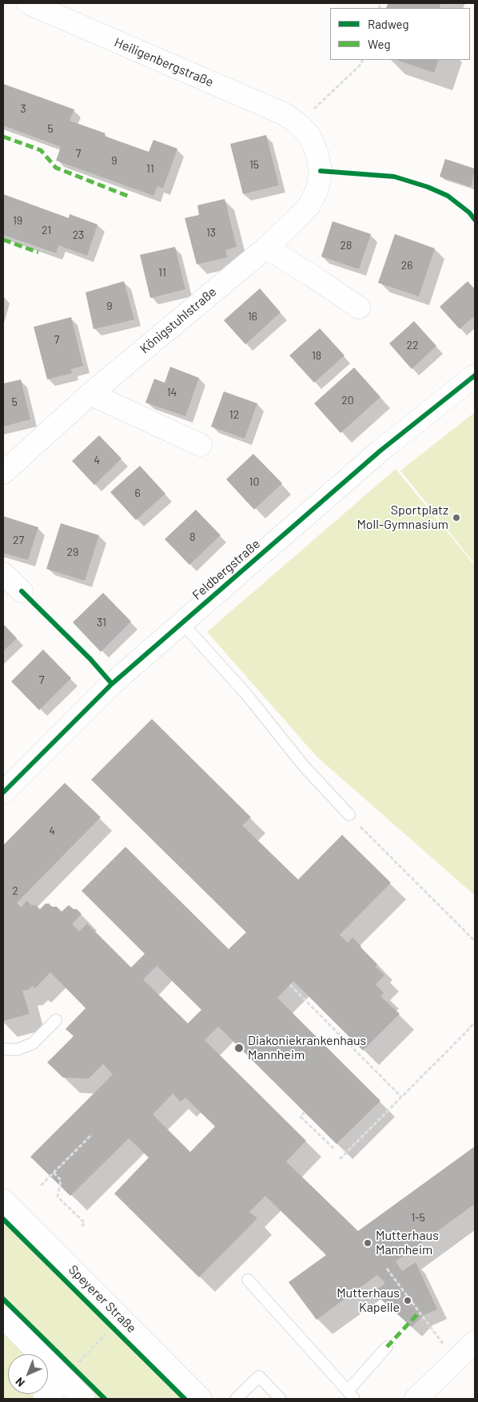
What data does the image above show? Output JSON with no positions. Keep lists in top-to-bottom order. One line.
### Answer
{"streets":{"street":["Heiligenbergstraße","Königstuhlstraße","Feldbergstraße","Speyerer Straße"]},"crossings":[["Heiligenbergstraße","Königstuhlstraße"]],"places":["Sportplatz Moll-Gymnasium","Diakoniekrankenhaus Mannheim","Mutterhaus Mannheim","Mutterhaus Kapelle"],"house_numbers":["3","5","7","9","15","11","19","21","13","23","28","26","11","9","16","7","22","18","14","20","5","12","4","10","6","8","27","29","31","7","4","2","1-5"],"legend":["Radweg","Weg"],"north":"bottom left"}
